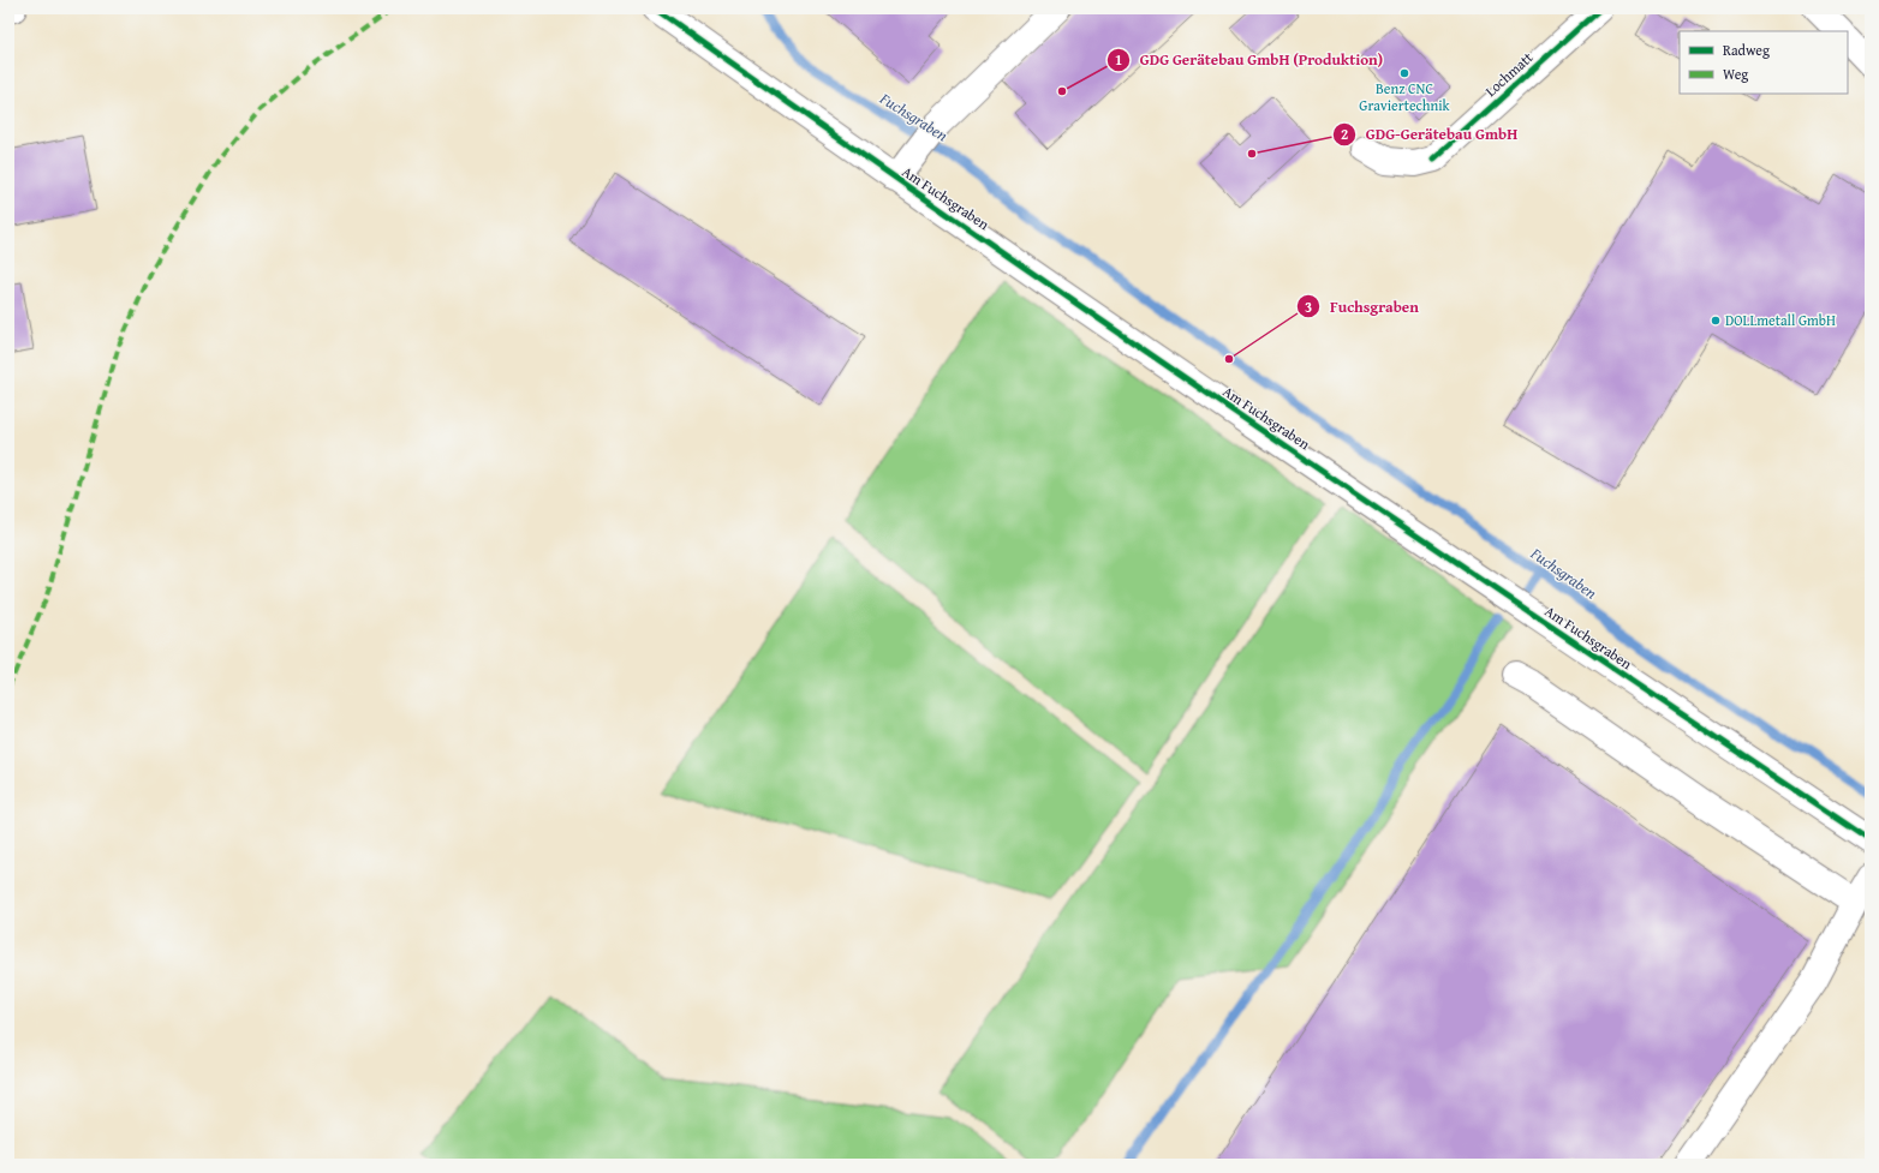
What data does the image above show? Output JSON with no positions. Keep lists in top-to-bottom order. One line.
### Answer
{"streets":{"street":["Lochmatt","Am Fuchsgraben"]},"water":["Fuchsgraben"],"places":["Benz CNC Graviertechnik","GDG Gerätebau GmbH (Produktion)","GDG-Gerätebau GmbH","DOLLmetall GmbH","Fuchsgraben"],"legend":["Radweg","Weg"]}
